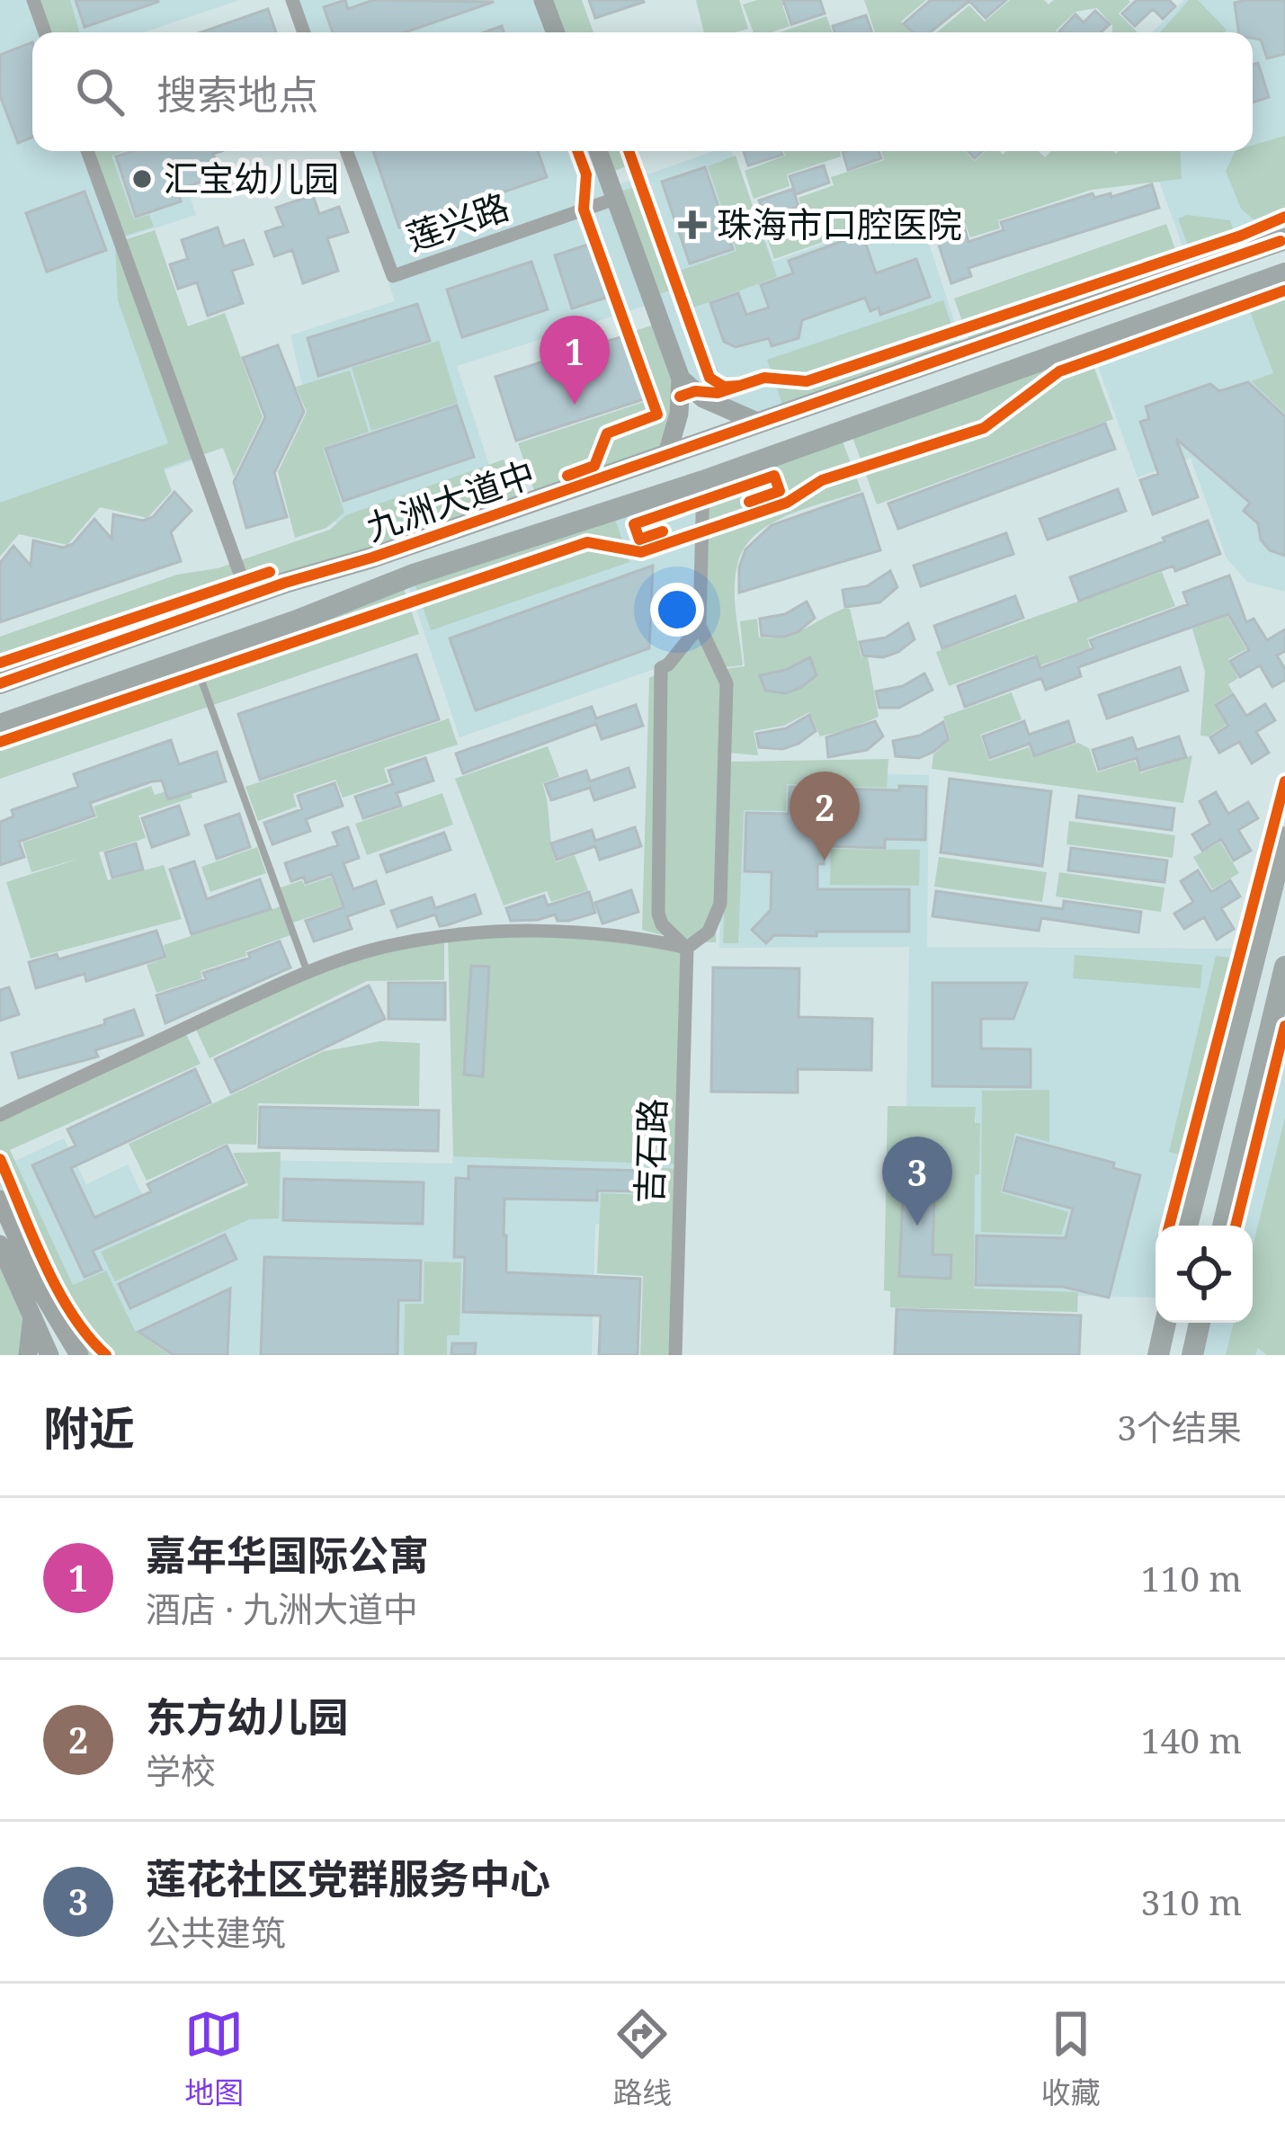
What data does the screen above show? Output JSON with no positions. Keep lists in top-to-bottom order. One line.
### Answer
{"streets":{"main road":["九洲大道中"],"street":["莲兴路","吉石路"]},"places":{"other":["汇宝幼儿园"],"health":["珠海市口腔医院"]},"page":{"search":"搜索地点","pins":["1","2","3"],"heading":["附近","3个结果"],"list":[{"mark":"1","name":"嘉年华国际公寓","note":"酒店 · 九洲大道中","value":"110 m"},{"mark":"2","name":"东方幼儿园","note":"学校","value":"140 m"},{"mark":"3","name":"莲花社区党群服务中心","note":"公共建筑","value":"310 m"}],"nav":["地图","路线","收藏"]}}
